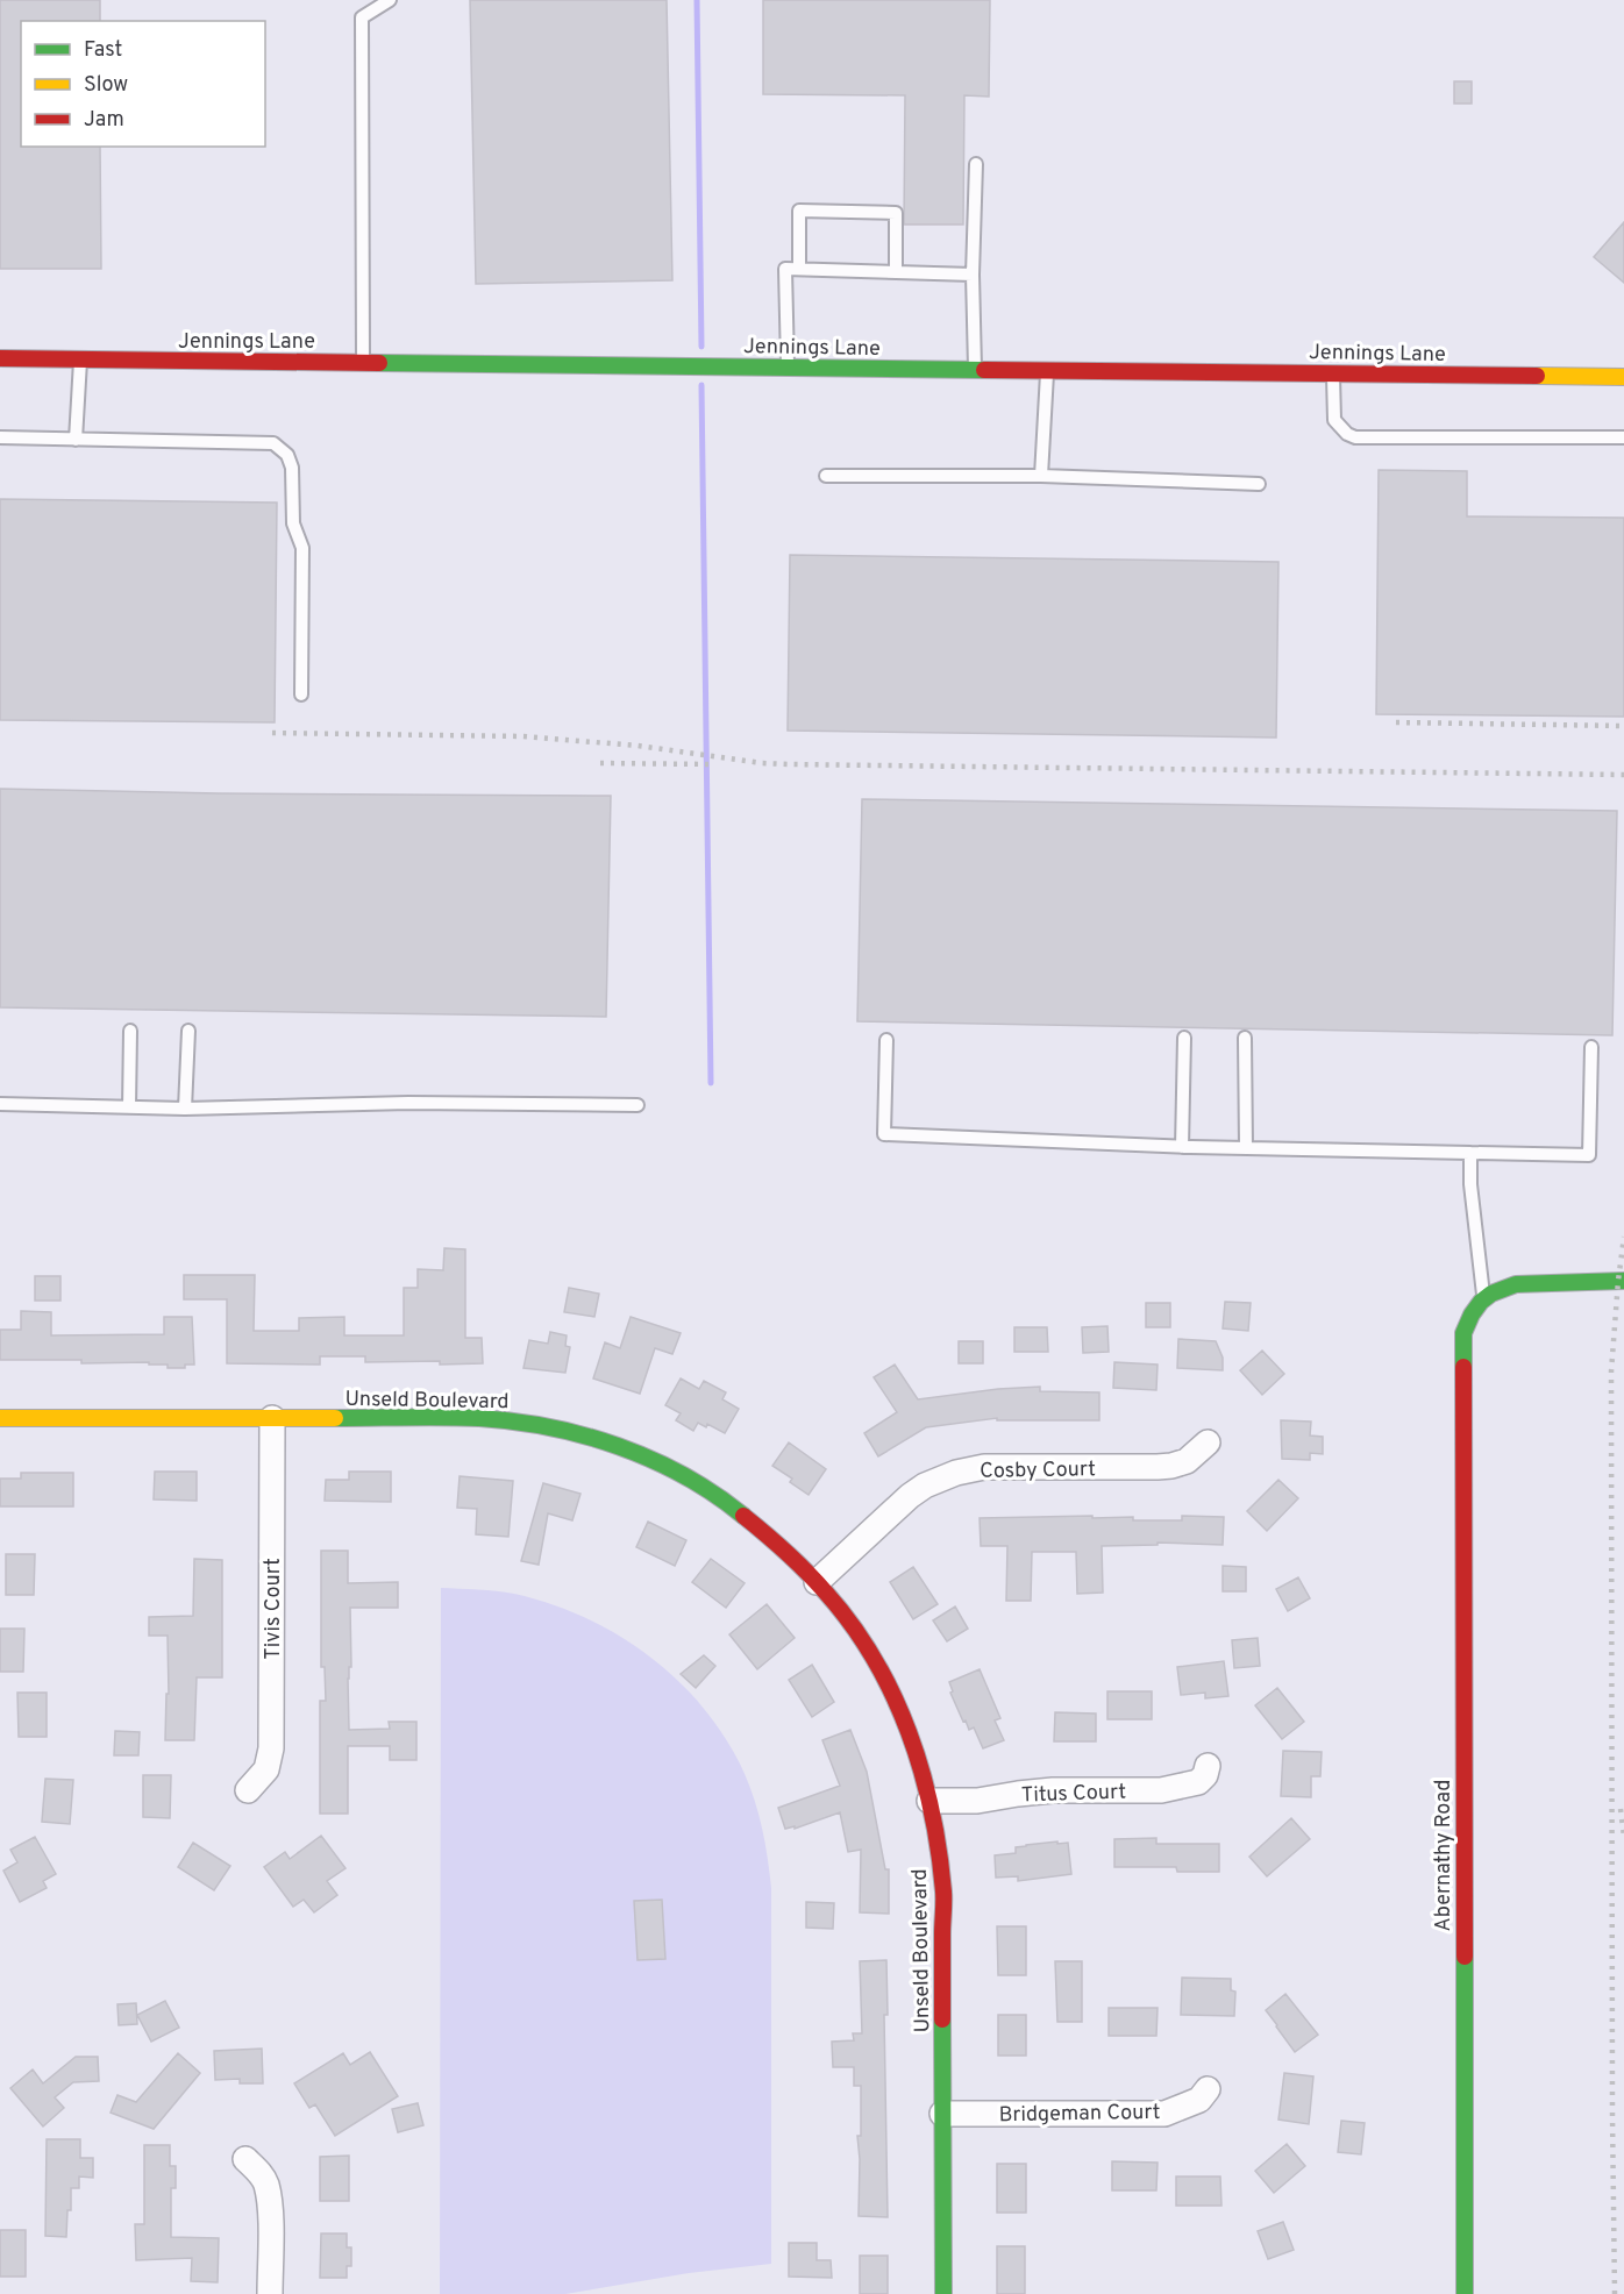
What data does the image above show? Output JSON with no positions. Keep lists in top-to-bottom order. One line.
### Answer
{"streets":{"street":["Jennings Lane","Unseld Boulevard","Cosby Court","Tivis Court","Titus Court","Abernathy Road","Bridgeman Court"]},"crossings":[["Unseld Boulevard","Cosby Court"],["Unseld Boulevard","Tivis Court"],["Unseld Boulevard","Titus Court"],["Unseld Boulevard","Bridgeman Court"]],"legend":["Fast","Slow","Jam"]}
